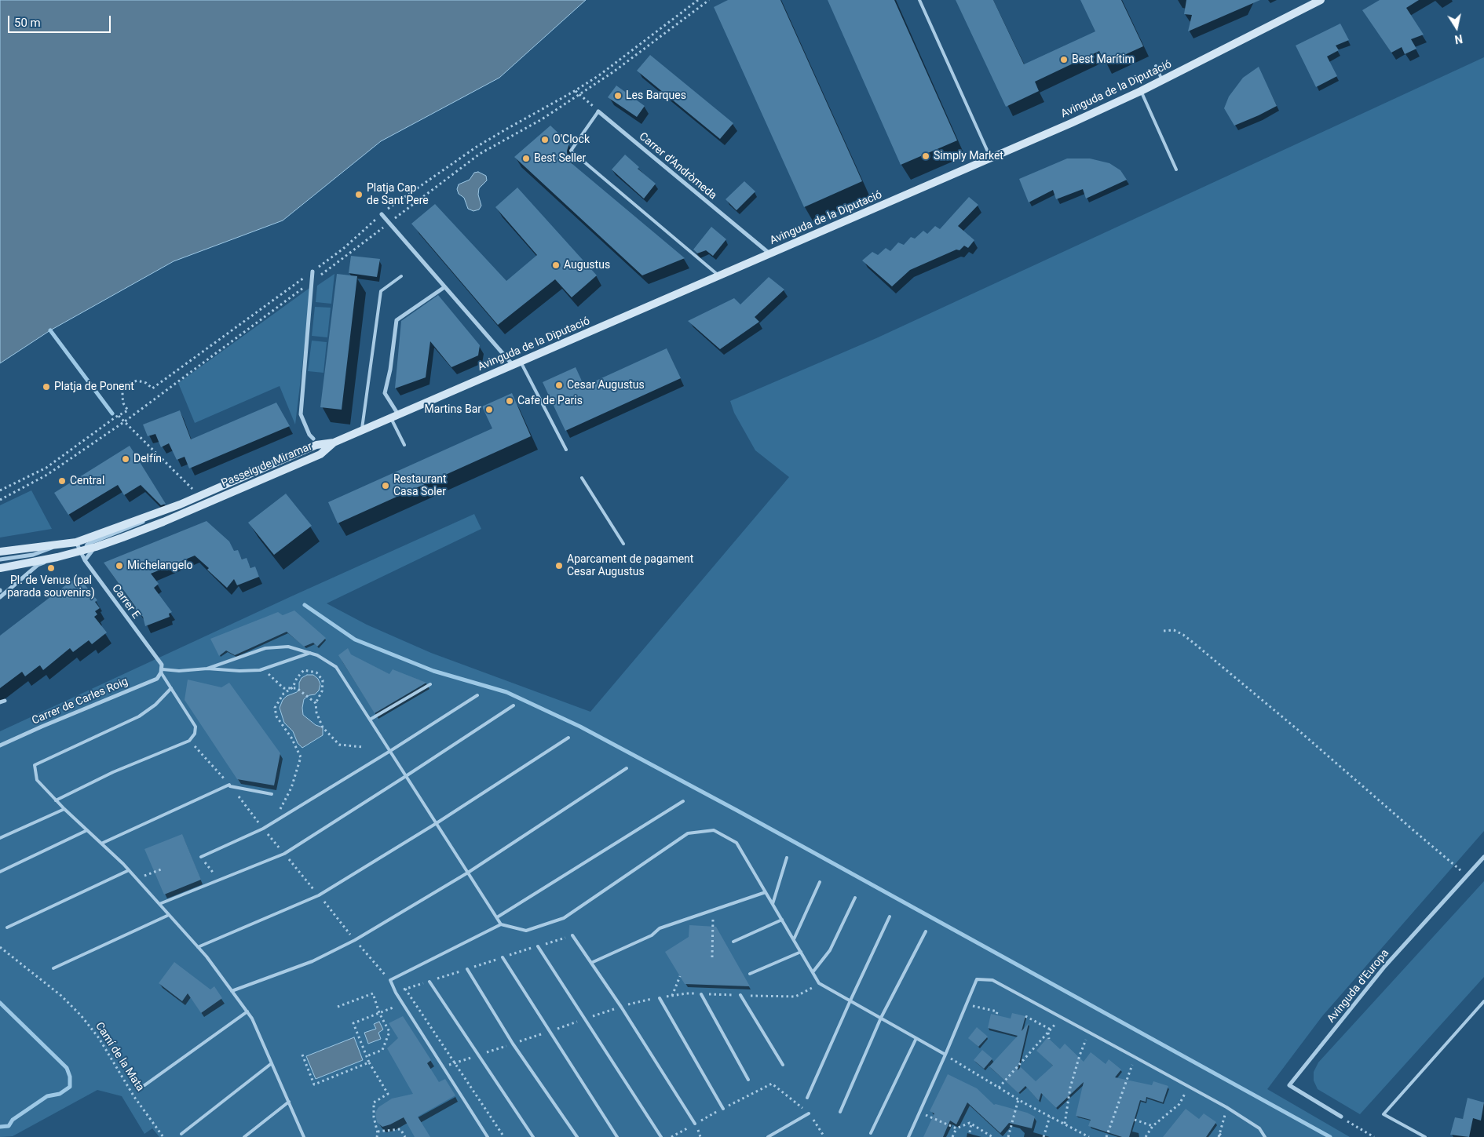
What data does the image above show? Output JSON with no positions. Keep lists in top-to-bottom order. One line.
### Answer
{"streets":{"street":["Avinguda de la Diputació","Carrer d'Andròmeda","Passeig de Miramar","Carrer E","Carrer de Carles Roig","Avinguda d'Europa"],"path":["Camí de la Mata"]},"crossings":[["Avinguda de la Diputació","Carrer d'Andròmeda"],["Avinguda de la Diputació","Passeig de Miramar"],["Carrer E","Carrer de Carles Roig"]],"places":["Best Marítim","Les Barques","O'Clock","Simply Market","Best Seller","Platja Cap de Sant Pere","Augustus","Cesar Augustus","Platja de Ponent","Cafe de Paris","Martins Bar","Delfín","Central","Restaurant Casa Soler","Michelangelo","Aparcament de pagament Cesar Augustus","Pl. de Venus (pal parada souvenirs)"],"scale_bar":"50 m","north":"bottom"}
